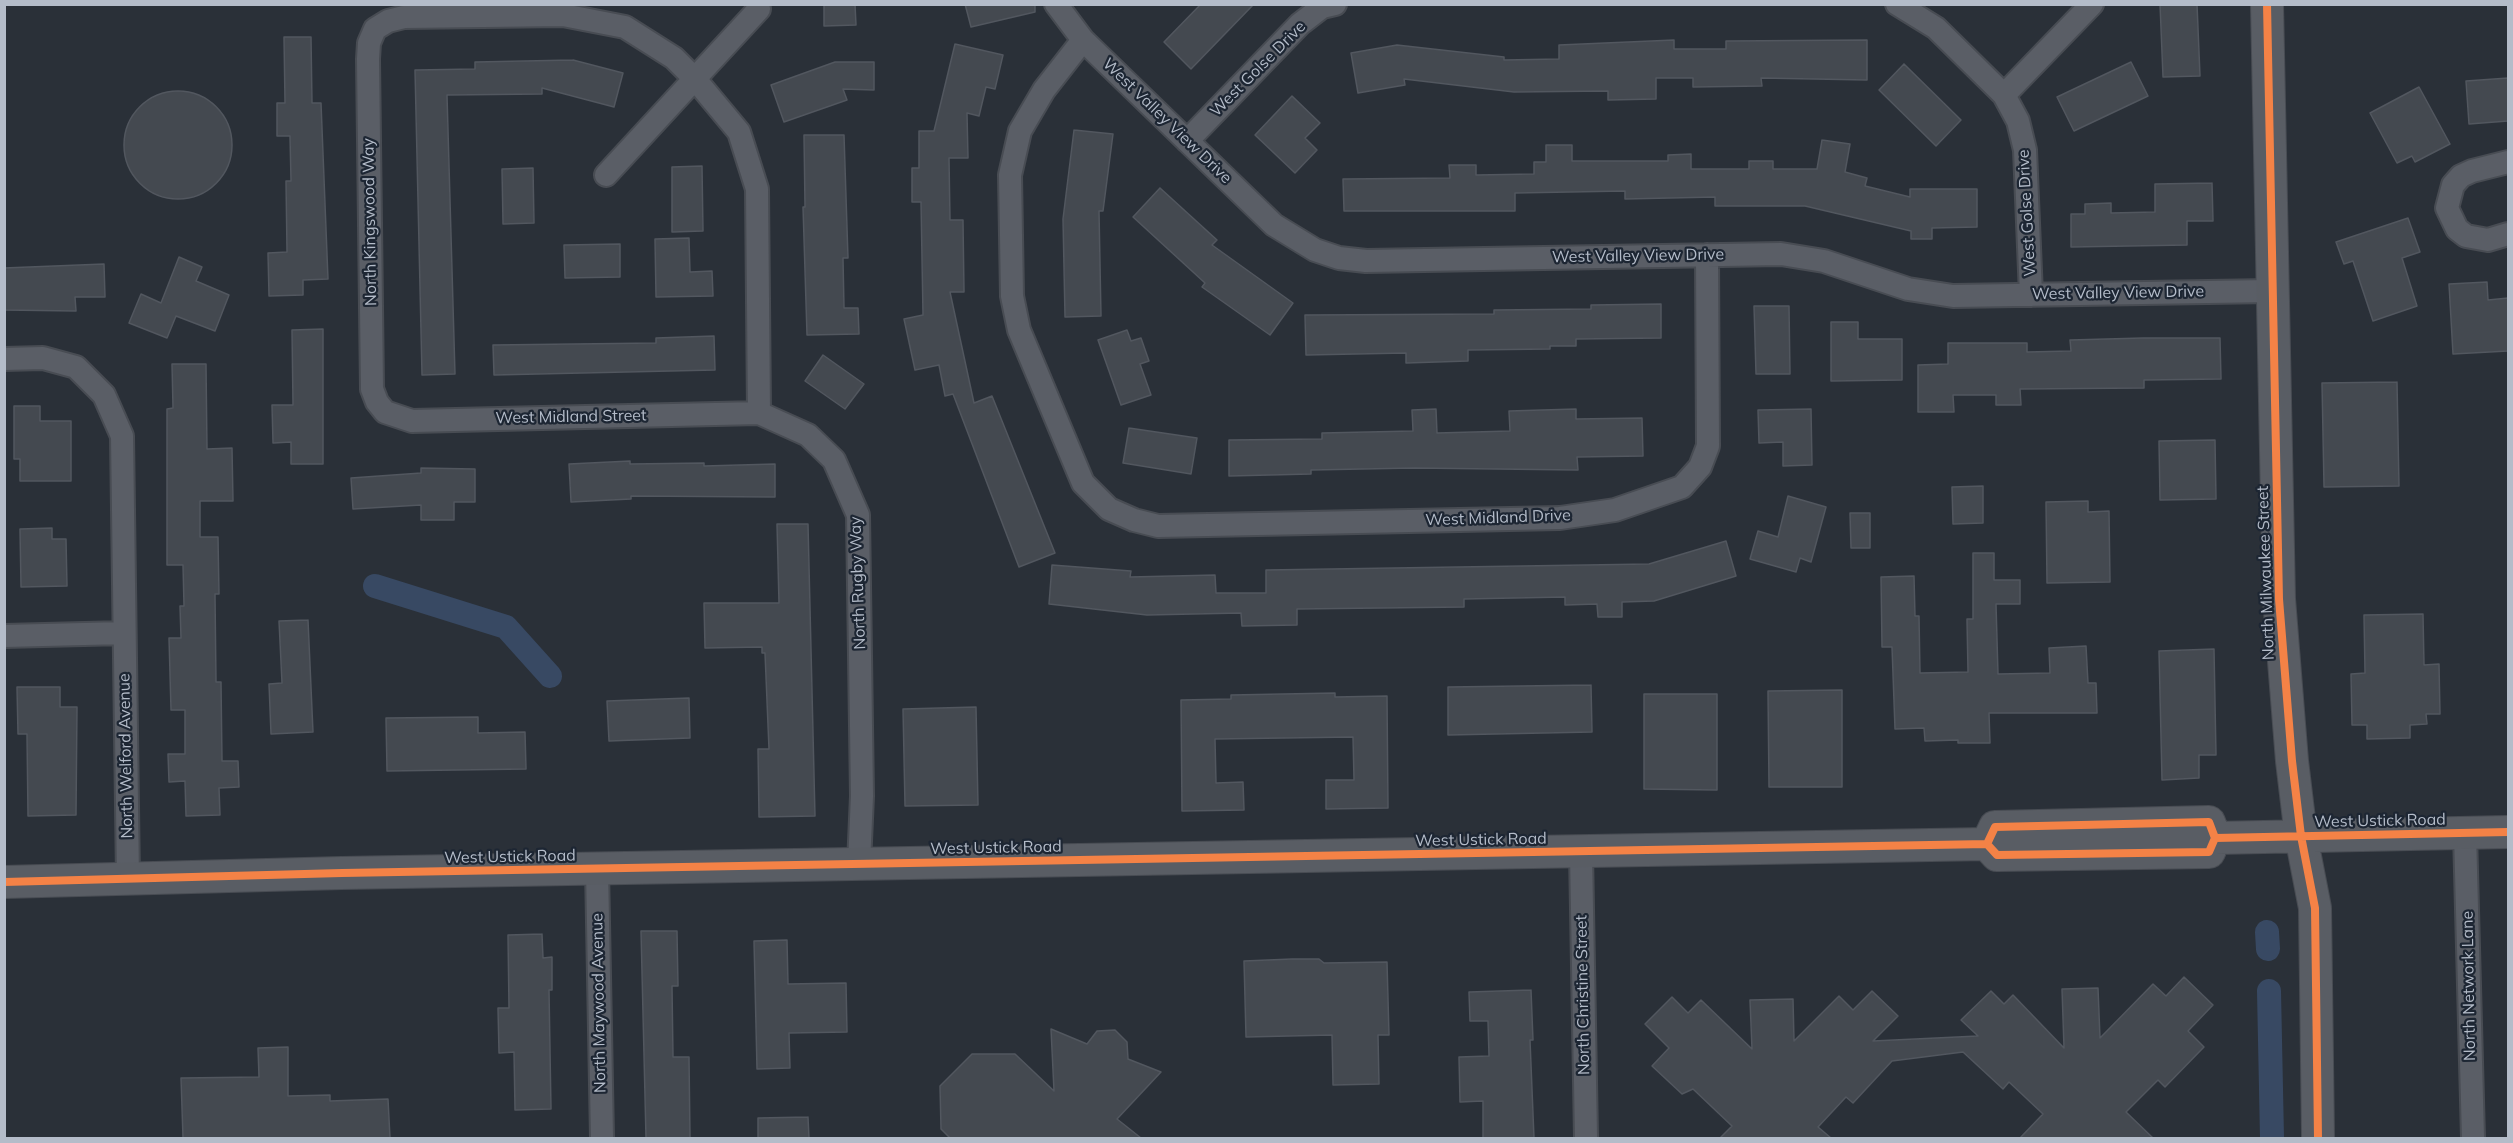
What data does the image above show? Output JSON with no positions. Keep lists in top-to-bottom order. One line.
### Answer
{"streets":{"main road":["North Milwaukee Street","West Ustick Road"],"street":["West Golse Drive","West Valley View Drive","North Kingswood Way","West Midland Street","West Midland Drive","North Rugby Way","North Welford Avenue","North Network Lane","North Christine Street","North Maywood Avenue"]},"crossings":[["West Golse Drive","West Valley View Drive"],["West Valley View Drive","West Midland Drive"],["West Valley View Drive","North Milwaukee Street"],["North Kingswood Way","West Midland Street"],["West Midland Street","North Rugby Way"],["North Milwaukee Street","West Ustick Road"],["North Rugby Way","West Ustick Road"],["North Welford Avenue","West Ustick Road"],["West Ustick Road","North Network Lane"],["West Ustick Road","North Christine Street"],["West Ustick Road","North Maywood Avenue"]]}
